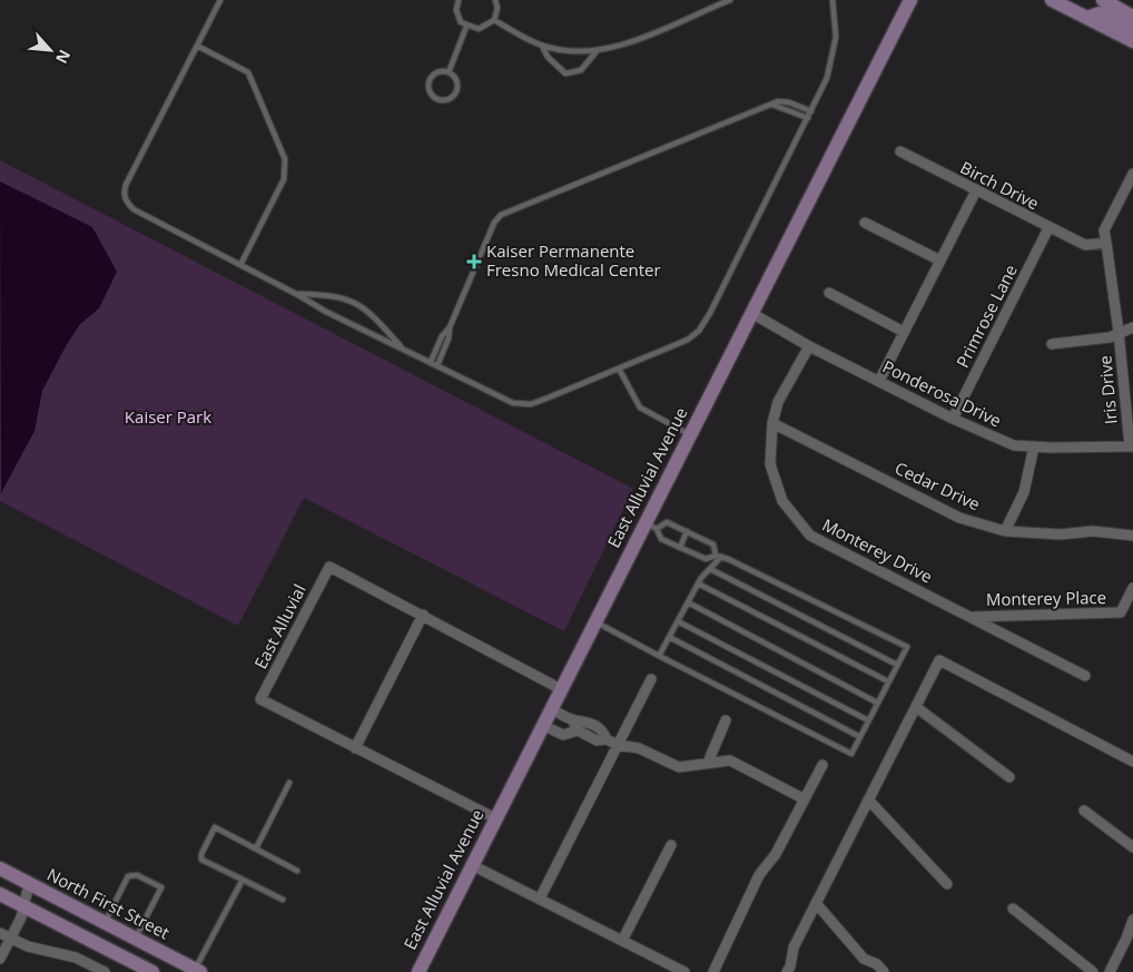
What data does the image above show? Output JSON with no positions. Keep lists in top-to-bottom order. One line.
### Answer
{"streets":{"main road":["East Alluvial Avenue","North First Street"],"street":["Birch Drive","Primrose Lane","Iris Drive","Ponderosa Drive","Cedar Drive","Monterey Drive","Monterey Place","East Alluvial"]},"crossings":[["Birch Drive","Primrose Lane"],["Birch Drive","Iris Drive"],["Primrose Lane","Ponderosa Drive"],["Iris Drive","Ponderosa Drive"],["Ponderosa Drive","East Alluvial Avenue"],["Ponderosa Drive","Monterey Drive"],["East Alluvial Avenue","East Alluvial"],["Cedar Drive","Monterey Drive"],["Monterey Drive","Monterey Place"]],"parks":["Kaiser Park"],"places":{"health":["Kaiser Permanente Fresno Medical Center"]},"north":"bottom right"}
